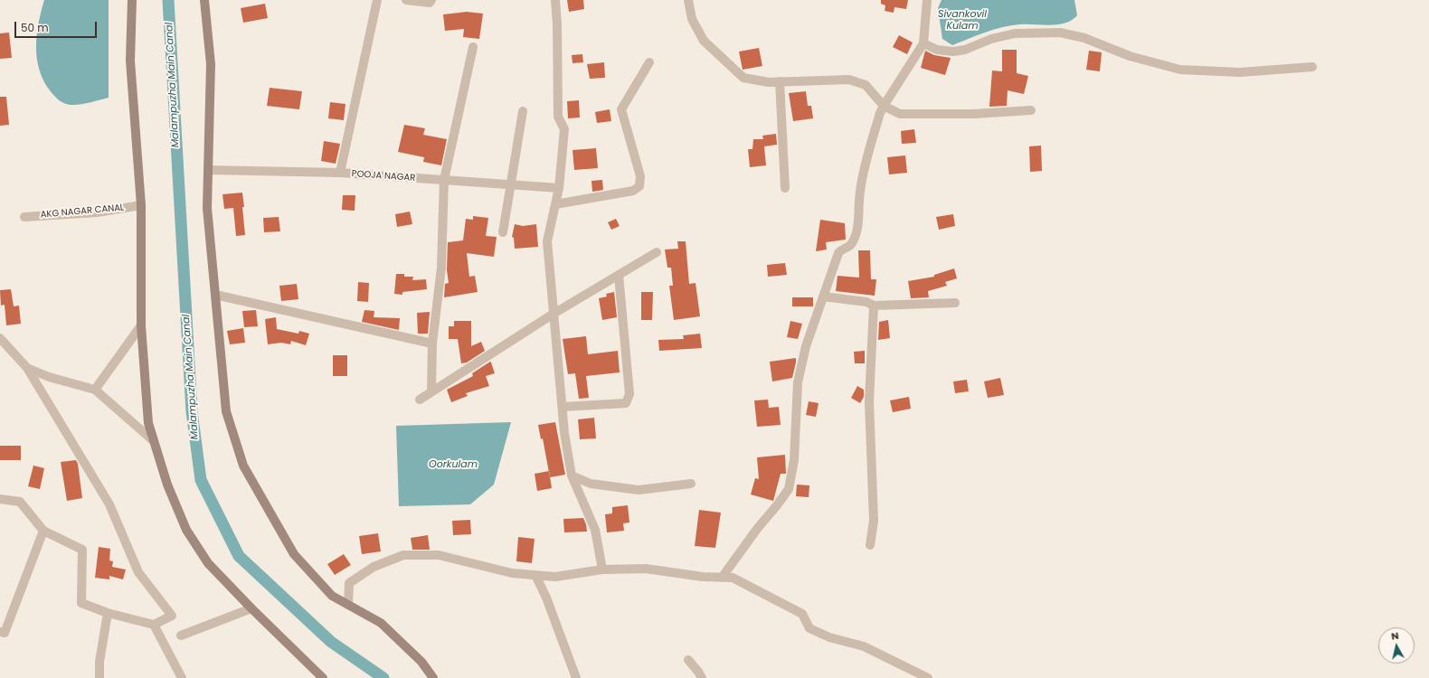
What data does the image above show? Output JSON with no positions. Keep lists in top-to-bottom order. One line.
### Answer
{"streets":{"street":["POOJA NAGAR","AKG NAGAR CANAL"]},"water":["Sivankovil Kulam","Malampuzha Main Canal","Oorkulam"],"scale_bar":"50 m","north":"top"}
